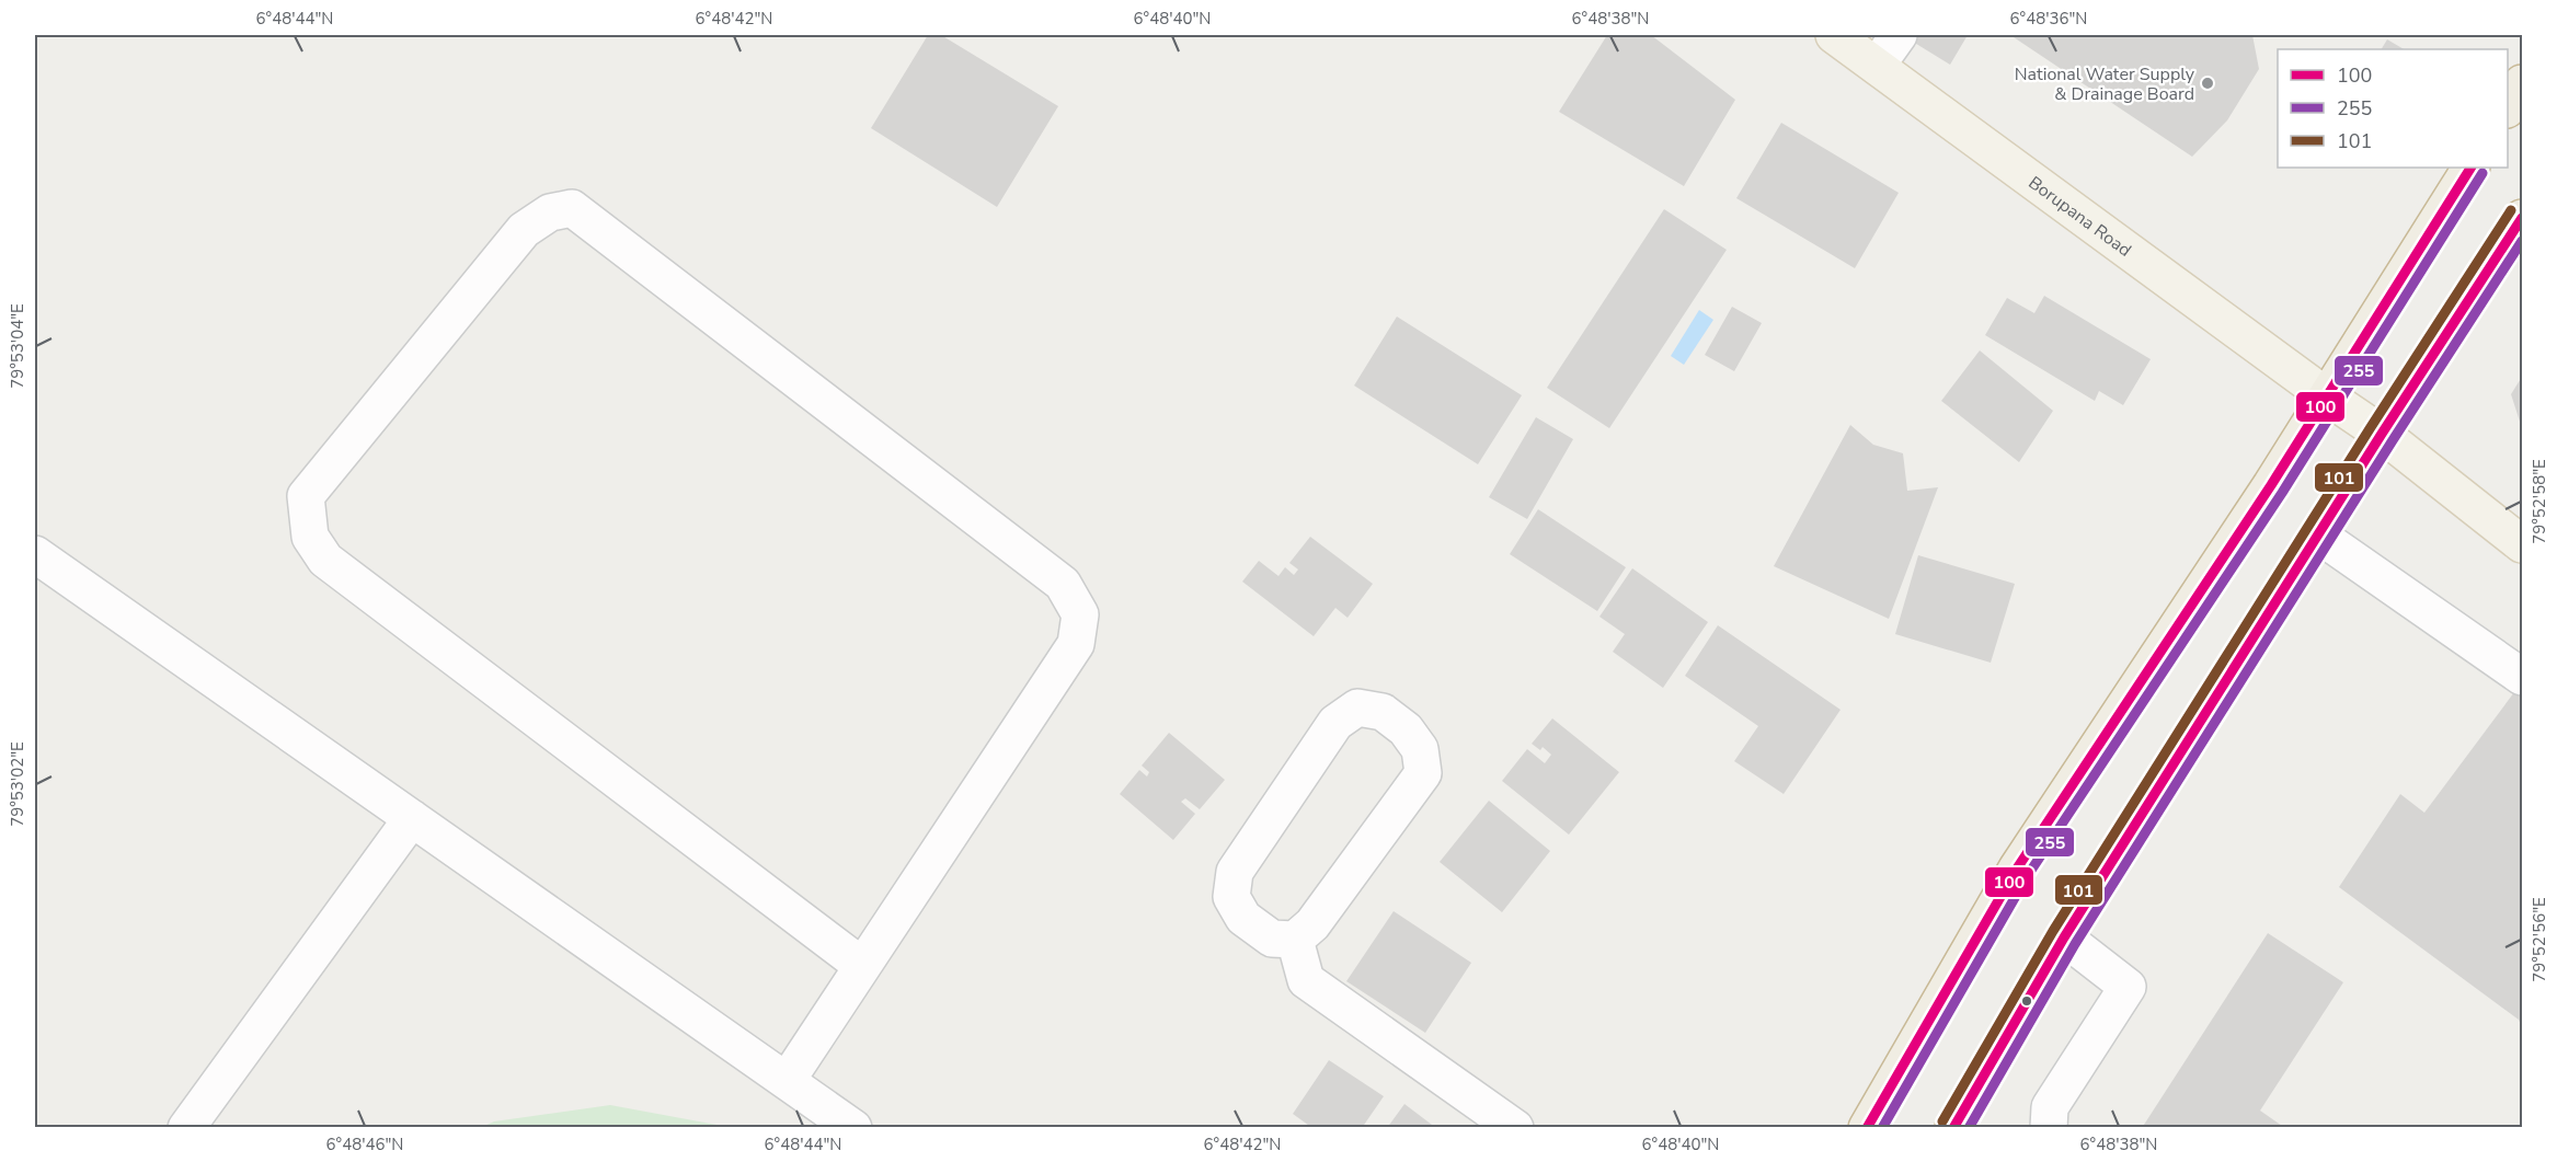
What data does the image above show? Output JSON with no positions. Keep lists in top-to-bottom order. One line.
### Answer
{"streets":{"main road":["Borupana Road"]},"places":["National Water Supply & Drainage Board"],"lines":["transit line 100","transit line 255","transit line 101"],"legend":["100","255","101"],"coordinates":["6°48'44\"N","6°48'42\"N","6°48'40\"N","6°48'38\"N","6°48'36\"N","79°53'04\"E","79°52'58\"E","79°53'02\"E","79°52'56\"E","6°48'46\"N"]}
